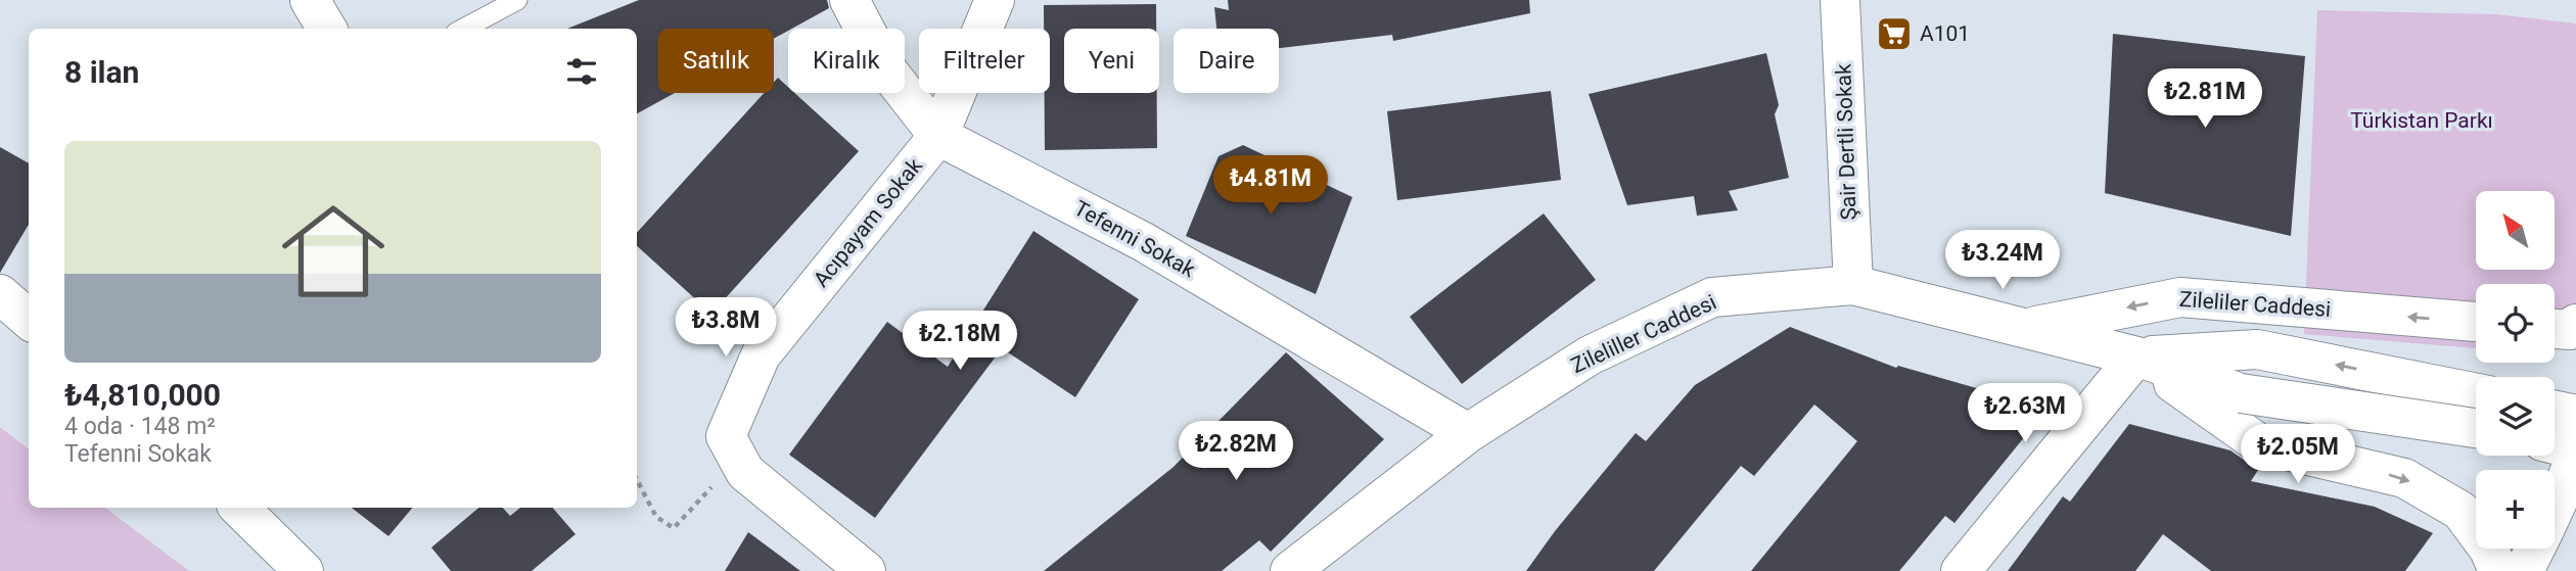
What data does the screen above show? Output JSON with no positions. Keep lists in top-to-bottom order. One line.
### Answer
{"streets":{"street":["Şair Dertli Sokak","Acıpayam Sokak","Tefenni Sokak","Zileliler Caddesi","Zileliller Caddesi"]},"crossings":[["Şair Dertli Sokak","Zileliller Caddesi"],["Acıpayam Sokak","Tefenni Sokak"],["Tefenni Sokak","Zileliller Caddesi"],["Zileliler Caddesi","Zileliller Caddesi"]],"parks":["Türkistan Parkı"],"places":{"supermarket":["A101"]},"north":"top left","page":{"chip":["Satılık","Kiralık","Filtreler","Yeni","Daire"],"heading":"8 ilan","price":["₺2.81M","₺4.81M","₺3.24M","₺3.8M","₺2.18M","₺2.63M","₺2.82M","₺2.05M"],"list":[{"name":"₺4,810,000","note":"4 oda · 148 m² · Tefenni Sokak"}],"map_buttons":"+"}}
